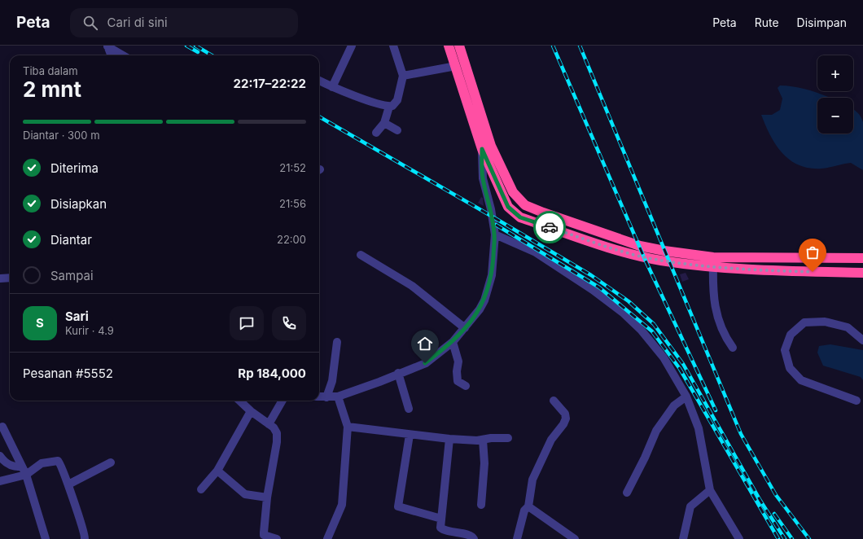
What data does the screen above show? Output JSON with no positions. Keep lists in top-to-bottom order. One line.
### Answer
{"page":{"header":"Peta","search":"Cari di sini","nav":["Peta","Rute","Disimpan"],"map_buttons":["+","−"],"heading":["2 mnt","Tiba dalam","22:17–22:22"],"panel":["Sari","Kurir · 4.9","Pesanan #5552","Rp 184,000"],"bar":"Diantar · 300 m","list":[["Diterima","21:52"],["Disiapkan","21:56"],["Diantar","22:00"],"Sampai"],"round":"S"}}
